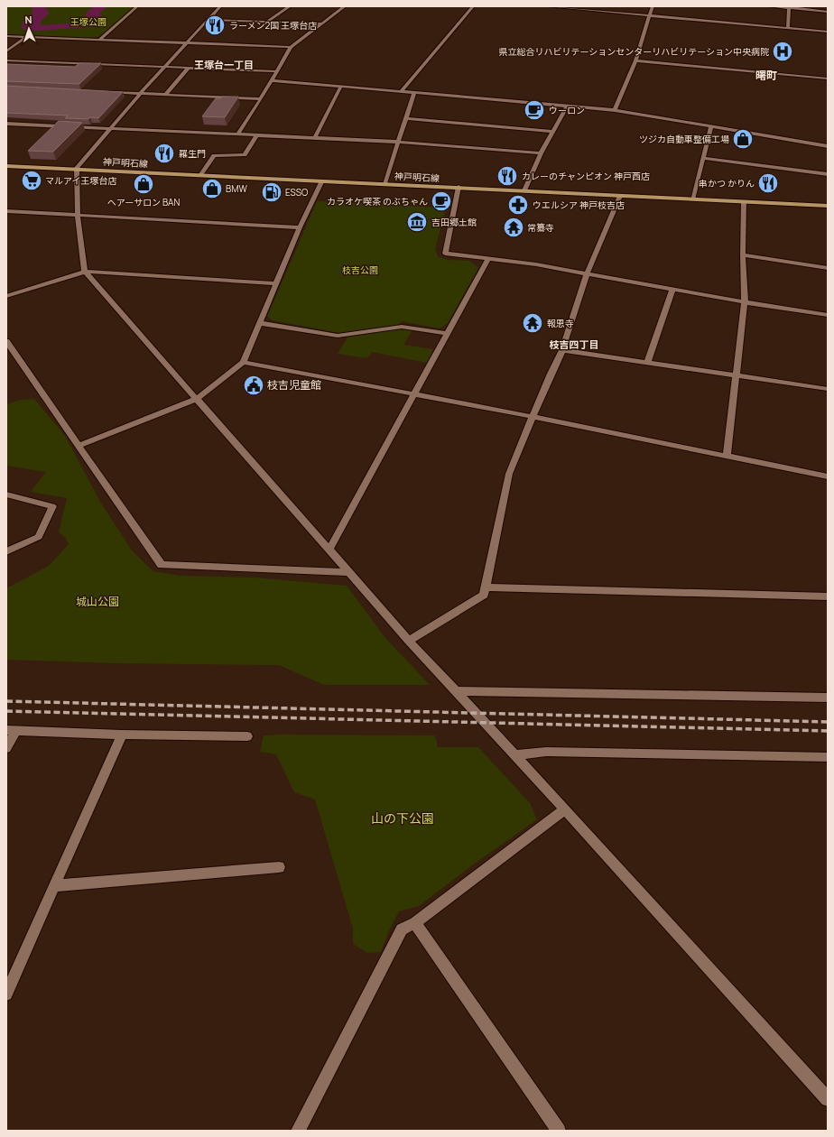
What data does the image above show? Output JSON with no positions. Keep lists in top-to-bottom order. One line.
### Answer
{"streets":{"main road":["神戸明石線"]},"districts":["王塚台一丁目","曙町","枝吉四丁目"],"parks":["王塚公園","枝吉公園","城山公園","山の下公園"],"places":{"restaurant":["ラーメン2国 王塚台店","羅生門","カレーのチャンピオン 神戸西店","串かつ かりん"],"hospital":["県立総合リハビリテーションセンターリハビリテーション中央病院"],"cafe":["ウーロン","カラオケ喫茶 のぶちゃん"],"shop":["ツジカ自動車整備工場","ヘアーサロン BAN","BMW"],"supermarket":["マルアイ王塚台店"],"fuel station":["ESSO"],"pharmacy":["ウエルシア 神戸枝吉店"],"museum":["吉田郷土館"],"temple":["常纂寺","報恩寺"],"public building":["枝吉児童館"]},"north":"top"}
